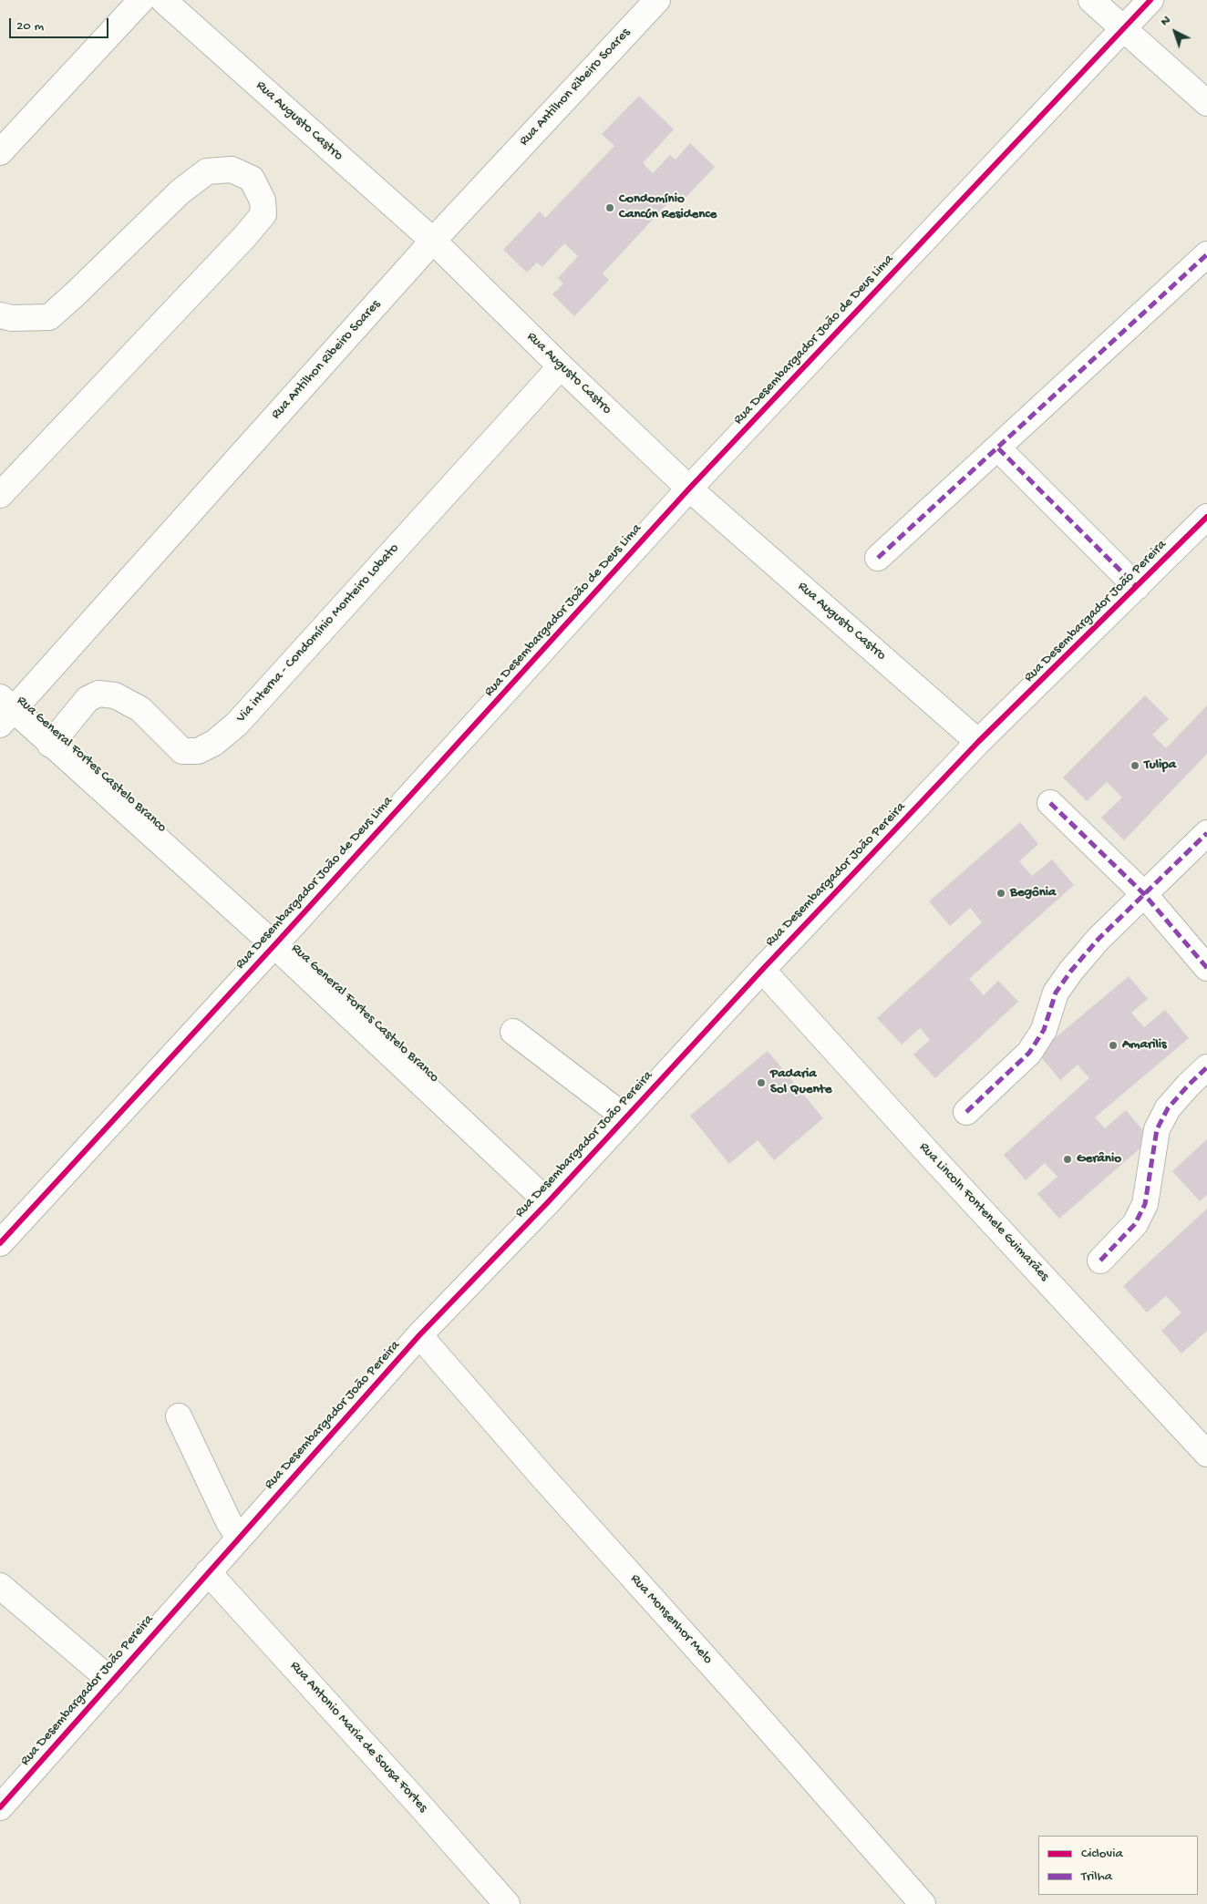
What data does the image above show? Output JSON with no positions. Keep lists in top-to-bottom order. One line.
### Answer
{"streets":{"street":["Rua Antilhon Ribeiro Soares","Rua Augusto Castro","Rua Desembargador João de Deus Lima","Rua Desembargador João Pereira","Via interna - Condomínio Monteiro Lobato","Rua General Fortes Castelo Branco","Rua Lincoln Fontenele Guimarães","Rua Monsenhor Melo","Rua Antonio Maria de Sousa Fortes"]},"crossings":[["Rua Antilhon Ribeiro Soares","Rua Augusto Castro"],["Rua Antilhon Ribeiro Soares","Rua General Fortes Castelo Branco"],["Rua Augusto Castro","Rua Desembargador João de Deus Lima"],["Rua Augusto Castro","Rua Desembargador João Pereira"],["Rua Augusto Castro","Via interna - Condomínio Monteiro Lobato"],["Rua Desembargador João de Deus Lima","Rua General Fortes Castelo Branco"],["Rua Desembargador João Pereira","Rua General Fortes Castelo Branco"],["Rua Desembargador João Pereira","Rua Lincoln Fontenele Guimarães"],["Rua Desembargador João Pereira","Rua Monsenhor Melo"],["Rua Desembargador João Pereira","Rua Antonio Maria de Sousa Fortes"],["Via interna - Condomínio Monteiro Lobato","Rua General Fortes Castelo Branco"]],"places":["Condomínio Cancún Residence","Tulipa","Begônia","Amarilis","Padaria Sol Quente","Gerânio"],"legend":["Ciclovia","Trilha"],"scale_bar":"20 m","north":"top left"}
